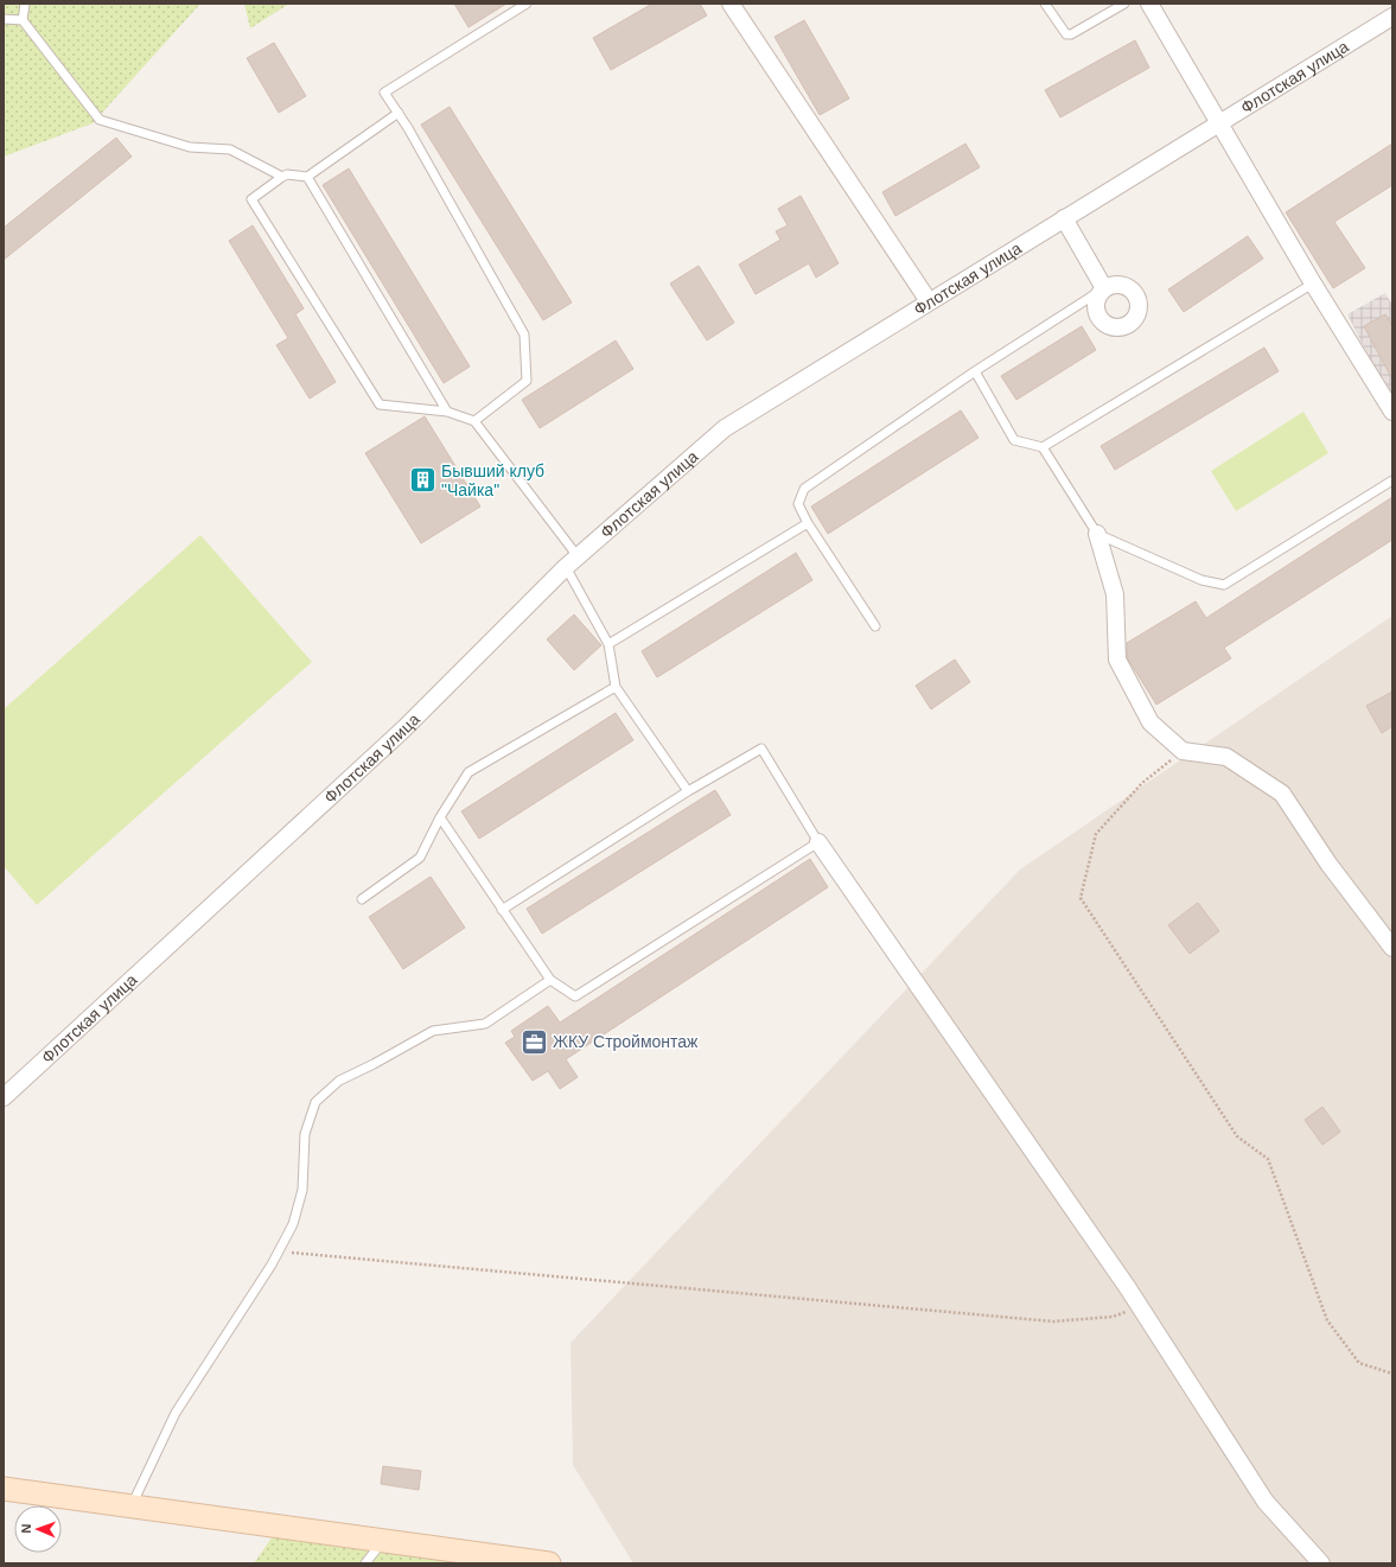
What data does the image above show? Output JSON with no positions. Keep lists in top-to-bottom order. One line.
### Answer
{"streets":{"street":["Флотская улица"]},"places":{"building":["Бывший клуб \"Чайка\""],"office":["ЖКУ Строймонтаж"]},"north":"left"}
